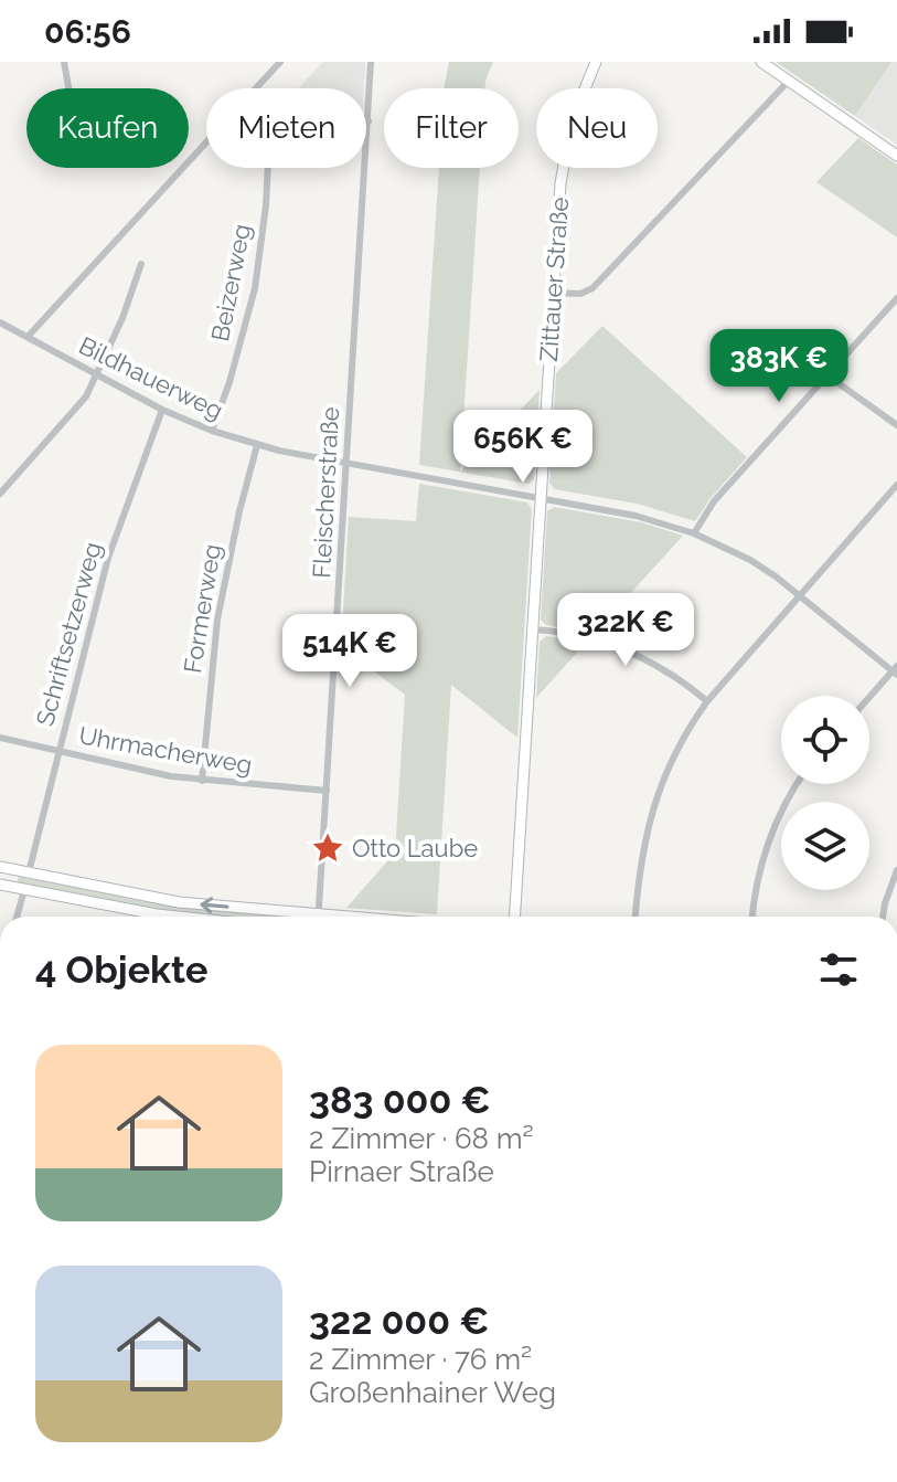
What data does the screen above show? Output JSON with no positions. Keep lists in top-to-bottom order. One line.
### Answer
{"streets":{"street":["Zittauer Straße","Beizerweg","Bildhauerweg","Fleischerstraße","Formerweg","Schriftsetzerweg","Uhrmacherweg"]},"crossings":[["Zittauer Straße","Bildhauerweg"],["Beizerweg","Bildhauerweg"],["Beizerweg","Fleischerstraße"],["Bildhauerweg","Fleischerstraße"],["Bildhauerweg","Formerweg"],["Bildhauerweg","Schriftsetzerweg"],["Fleischerstraße","Uhrmacherweg"],["Formerweg","Uhrmacherweg"],["Schriftsetzerweg","Uhrmacherweg"]],"places":{"place":["Otto Laube"]},"page":{"status":"06:56","chip":["Kaufen","Mieten","Filter","Neu"],"price":["383K €","656K €","322K €","514K €"],"heading":"4 Objekte","list":[{"name":"383 000 €","note":"2 Zimmer · 68 m² · Pirnaer Straße"},{"name":"322 000 €","note":"2 Zimmer · 76 m² · Großenhainer Weg"}]}}
